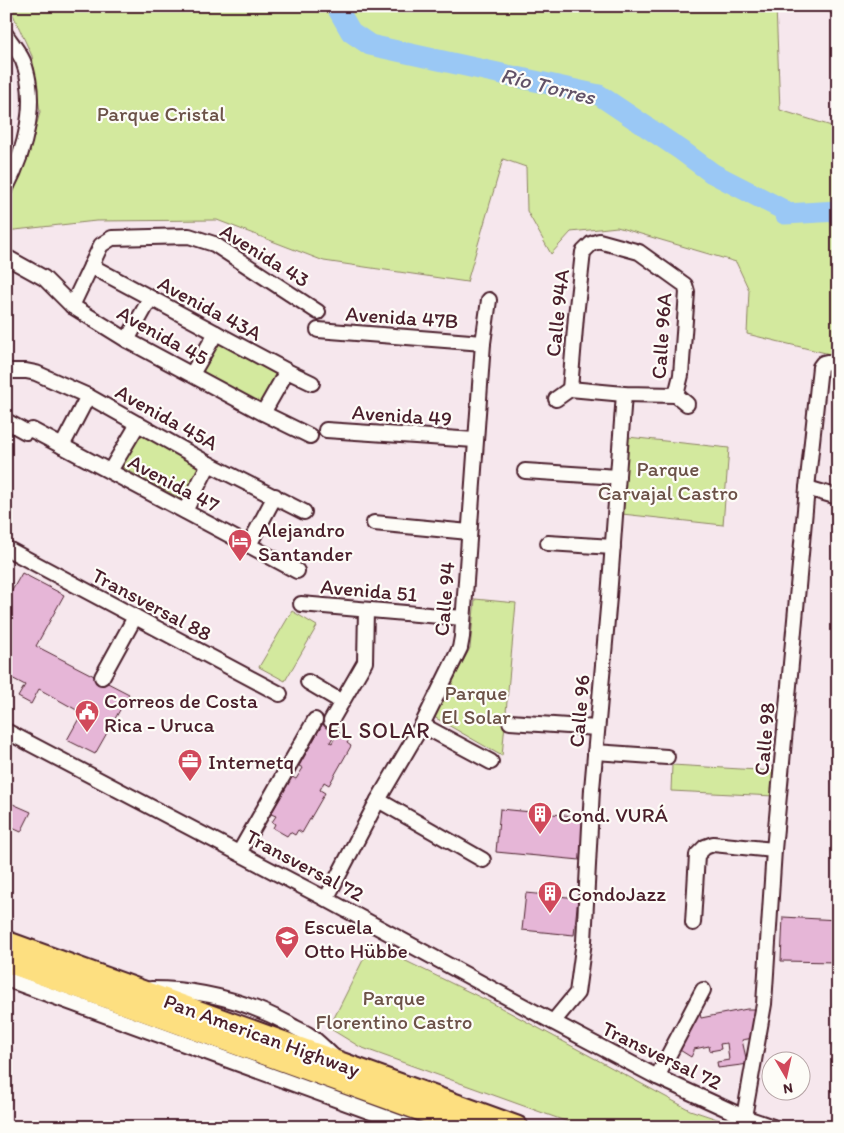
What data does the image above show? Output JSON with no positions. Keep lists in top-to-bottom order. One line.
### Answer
{"streets":{"highway":["Pan American Highway"],"street":["Avenida 43","Avenida 43A","Calle 94A","Avenida 47B","Avenida 45","Calle 96A","Avenida 49","Avenida 45A","Avenida 47","Avenida 51","Calle 94","Transversal 88","Calle 96","Calle 98","Transversal 72"]},"crossings":[["Avenida 43","Avenida 43A"],["Calle 94A","Calle 96A"],["Avenida 47B","Calle 94"],["Avenida 49","Calle 94"],["Avenida 51","Calle 94"],["Calle 94","Transversal 72"],["Calle 96","Transversal 72"],["Calle 98","Transversal 72"]],"districts":["EL SOLAR"],"water":["Río Torres"],"parks":["Parque Cristal","Parque Carvajal Castro","Parque El Solar","Parque Florentino Castro"],"places":{"hotel":["Alejandro Santander"],"public building":["Correos de Costa Rica - Uruca"],"office":["Internetq"],"building":["Cond. VURÁ","CondoJazz"],"school or university":["Escuela Otto Hübbe"]},"north":"bottom"}
